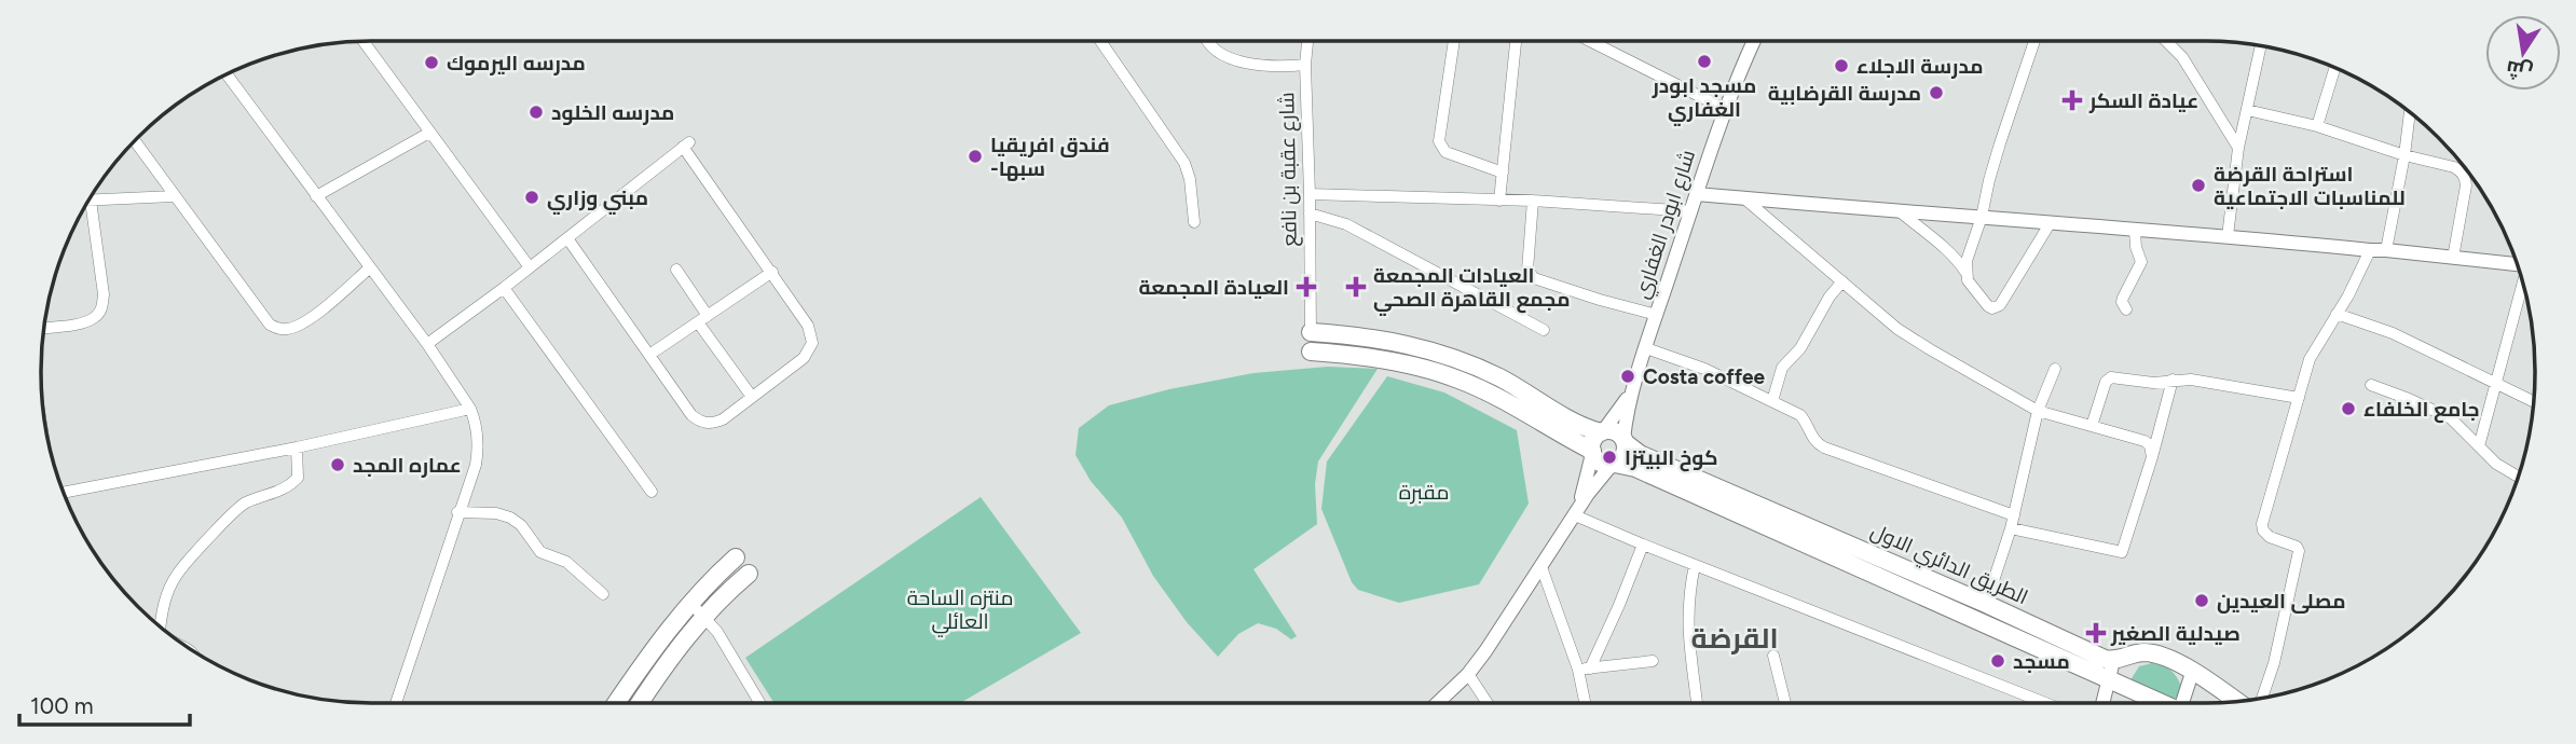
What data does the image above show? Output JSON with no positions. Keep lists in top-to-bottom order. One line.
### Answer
{"streets":{"main road":["الطريق الدائري الاول"],"street":["شارع عقبة بن نافع","شارع ابودر الغفاري"]},"crossings":[["شارع ابودر الغفاري","الطريق الدائري الاول"]],"districts":["القرضة"],"parks":["مقبرة","منتزه الساحة العائلي"],"places":{"other":["مسجد ابودر الغفاري","مدرسه اليرموك","مدرسة الاجلاء","مدرسة القرضابية","مدرسه الخلود","فندق افريقيا -سبها","استراحة القرضة للمناسبات الاجتماعية","مبني وزاري","Costa coffee","جامع الخلفاء","كوخ البيتزا","عماره المجد","مصلى العيدين","مسجد"],"health":["عيادة السكر","العيادة المجمعة","العيادات المجمعة مجمع القاهرة الصحي","صيدلية الصغير"]},"scale_bar":"100 m","north":"bottom"}
